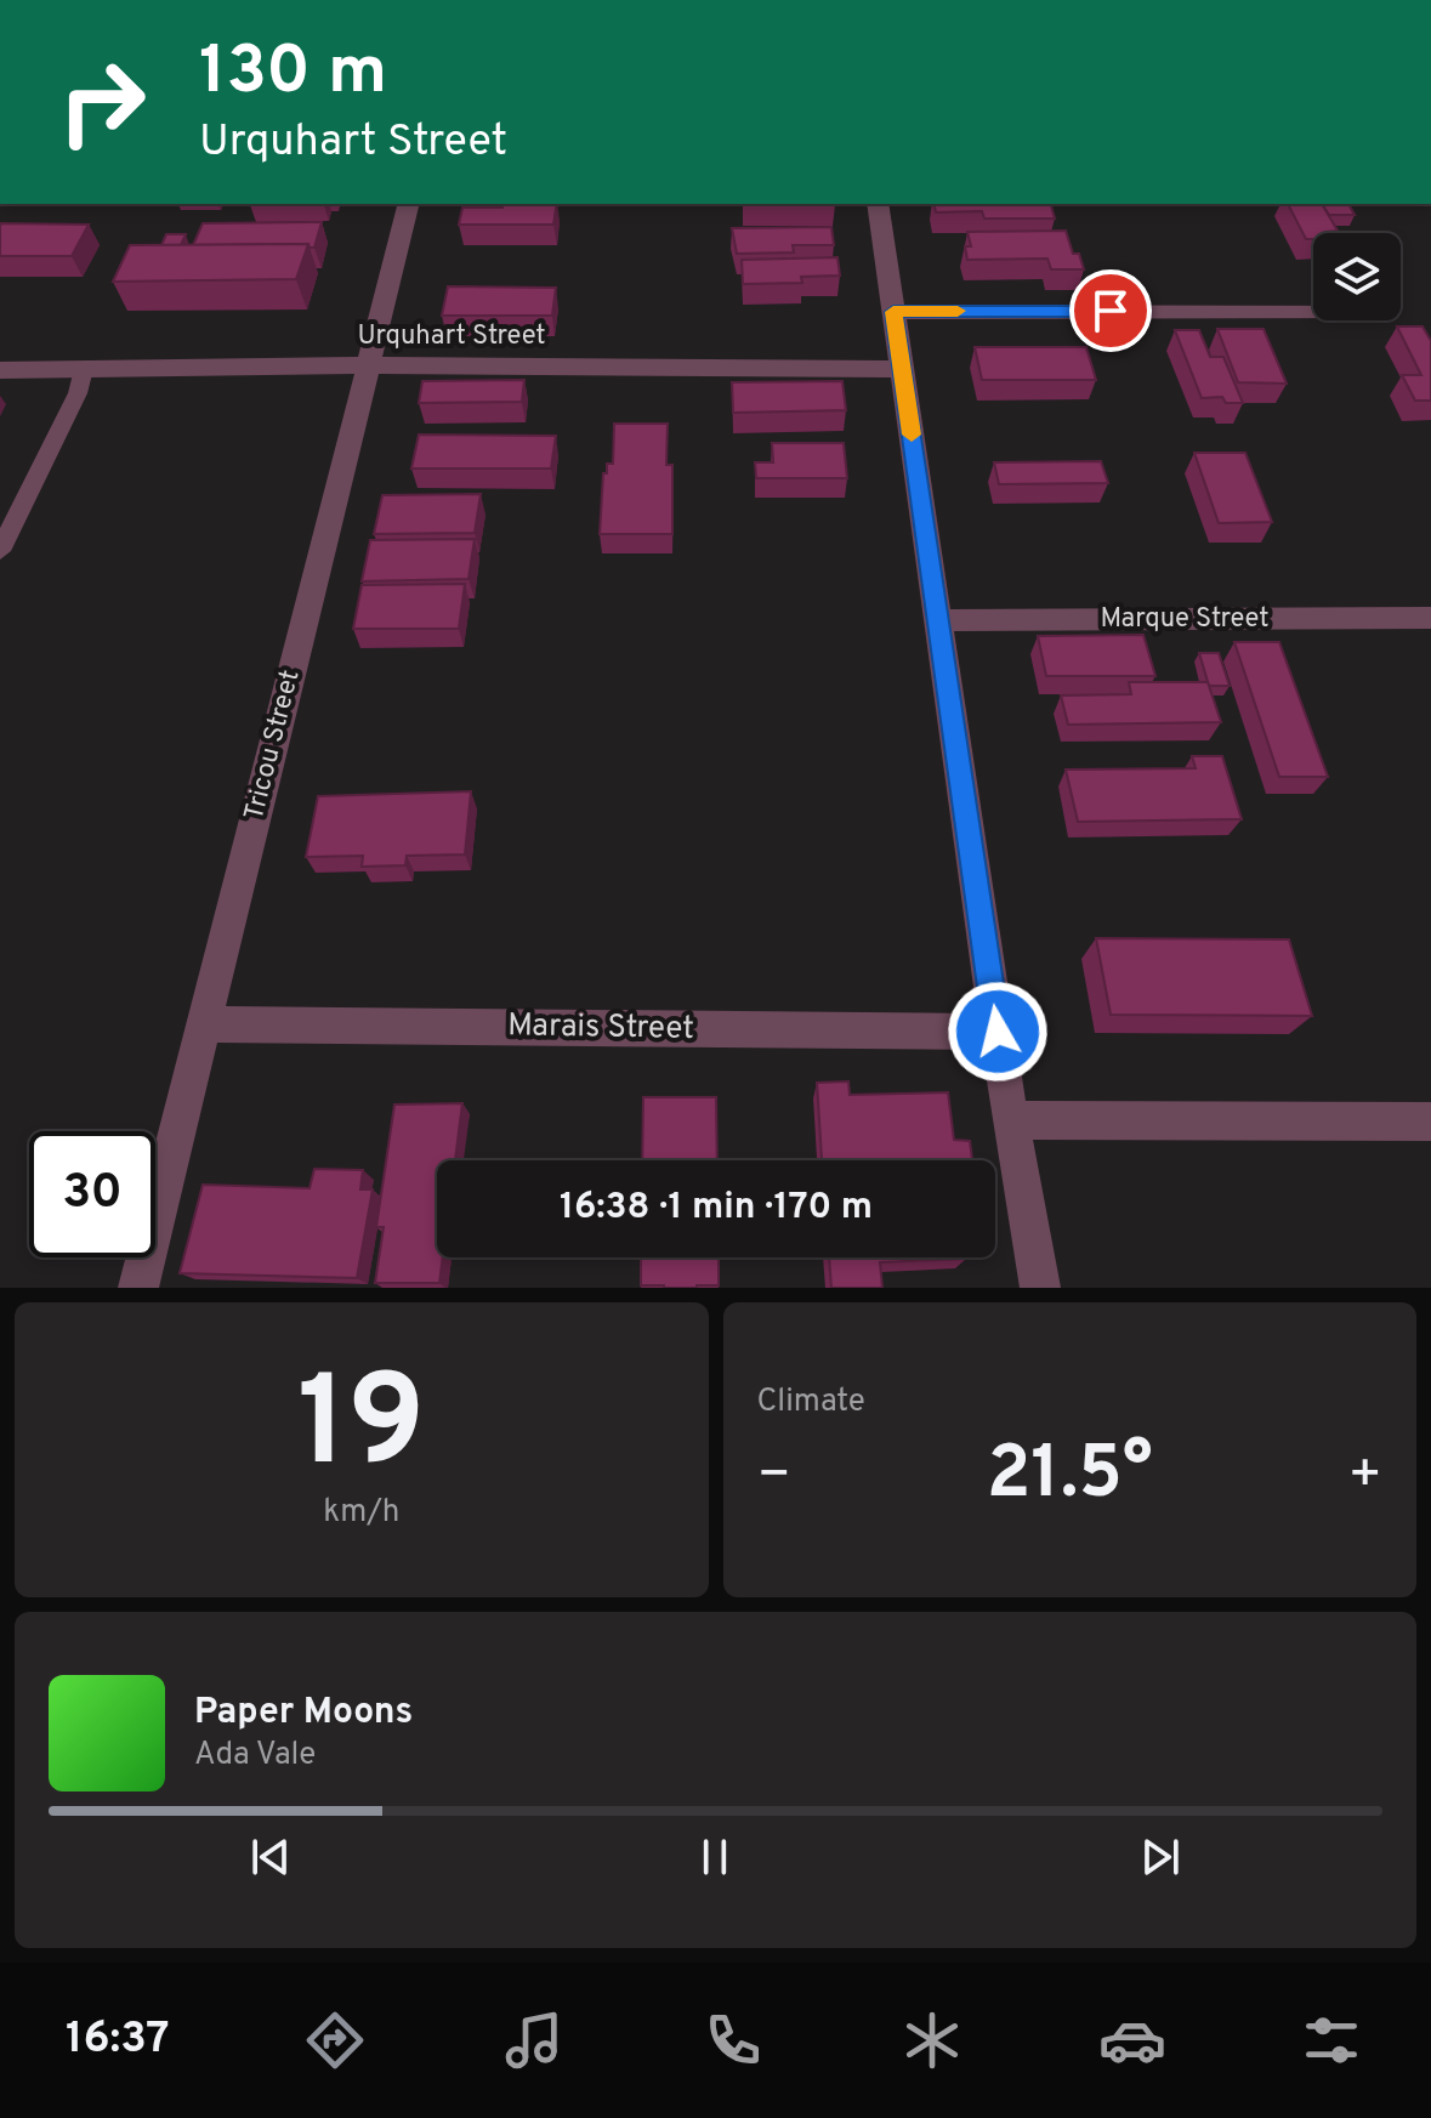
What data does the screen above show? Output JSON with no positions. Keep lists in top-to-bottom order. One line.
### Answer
{"streets":{"street":["Urquhart Street","Marque Street","Tricou Street","Marais Street"]},"crossings":[["Urquhart Street","Tricou Street"],["Tricou Street","Marais Street"]],"page":{"turn":["130 m","Urquhart Street"],"limit":"30","trip":"16:38 · 1 min · 170 m","tile":[["19","km/h"],"Climate"],"heat":["−","21.5°","+"],"song":["Paper Moons","Ada Vale"],"tabs":"16:37"}}
